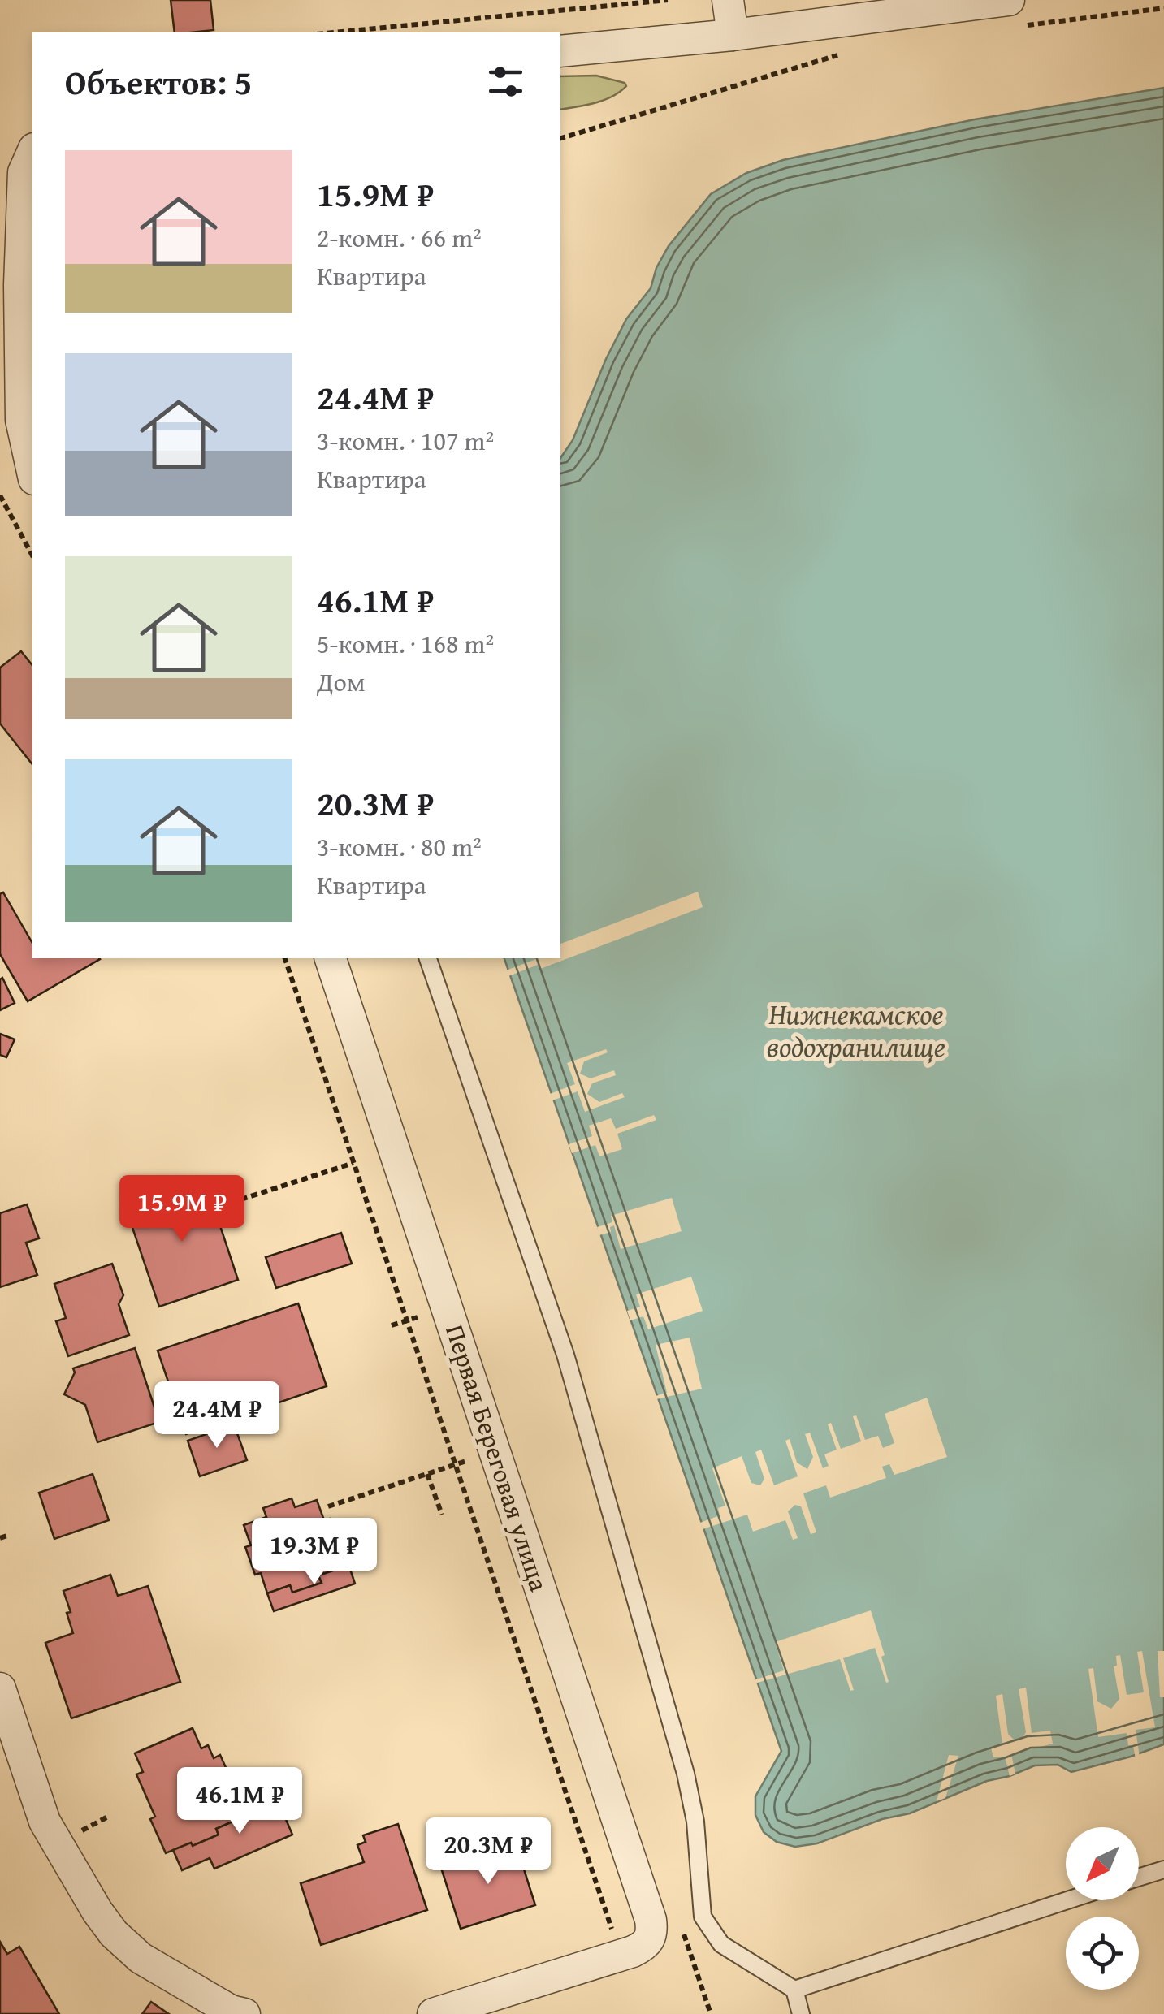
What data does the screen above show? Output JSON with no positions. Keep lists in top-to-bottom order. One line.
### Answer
{"streets":{"street":["Первая Береговая улица"]},"water":["Нижнекамское водохранилище"],"north":"bottom left","page":{"heading":"Объектов: 5","list":[{"name":"15.9M ₽","note":"2-комн. · 66 m² · Квартира"},{"name":"24.4M ₽","note":"3-комн. · 107 m² · Квартира"},{"name":"46.1M ₽","note":"5-комн. · 168 m² · Дом"},{"name":"20.3M ₽","note":"3-комн. · 80 m² · Квартира"}],"price":["15.9M ₽","24.4M ₽","19.3M ₽","46.1M ₽","20.3M ₽"]}}
